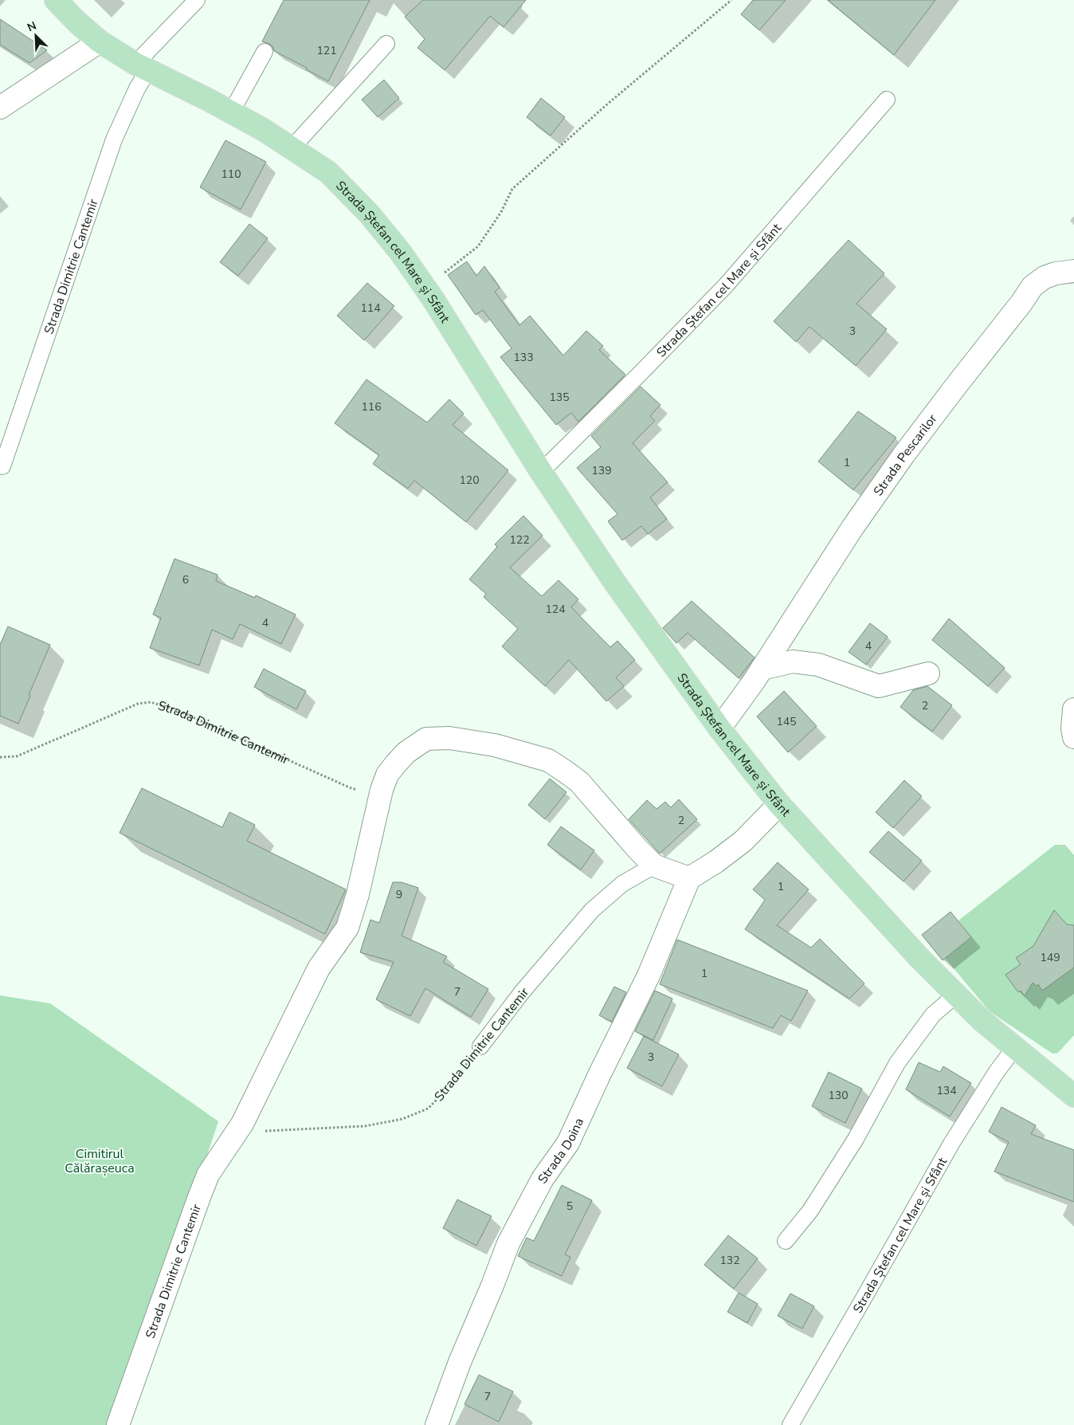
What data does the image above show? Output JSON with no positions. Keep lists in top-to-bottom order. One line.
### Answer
{"streets":{"main road":["Strada Ștefan cel Mare și Sfânt"],"street":["Strada Dimitrie Cantemir","Strada Pescarilor","Strada Doina"]},"crossings":[["Strada Ștefan cel Mare și Sfânt","Strada Dimitrie Cantemir"],["Strada Ștefan cel Mare și Sfânt","Strada Pescarilor"],["Strada Dimitrie Cantemir","Strada Doina"]],"parks":["Cimitirul Călărașeuca"],"house_numbers":["121","110","114","3","133","135","116","1","139","120","122","6","124","4","4","2","145","2","1","9","149","1","7","3","134","130","5","132","7"],"north":"top left"}
